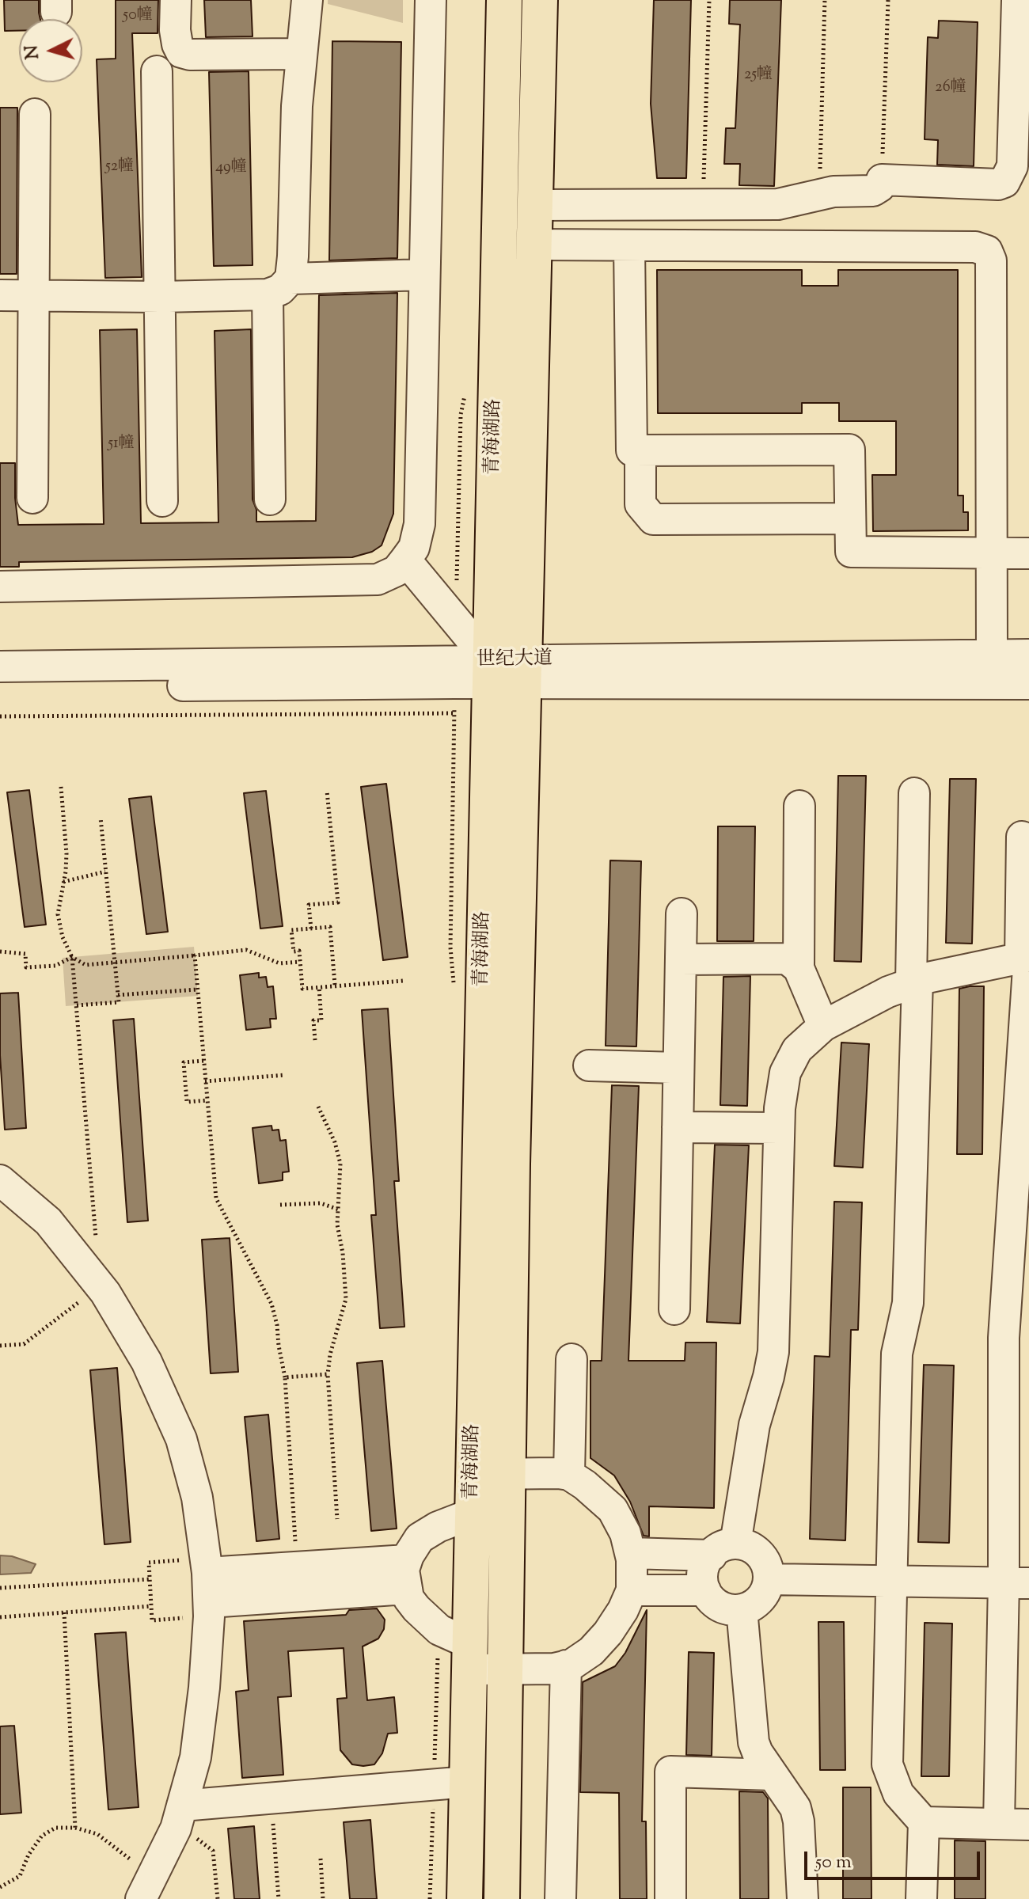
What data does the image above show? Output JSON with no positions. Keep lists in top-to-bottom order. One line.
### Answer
{"streets":{"main road":["青海湖路"],"street":["世纪大道"]},"crossings":[["青海湖路","世纪大道"]],"house_numbers":["50幢","25幢","26幢","52幢","49幢","51幢"],"scale_bar":"50 m","north":"left"}
